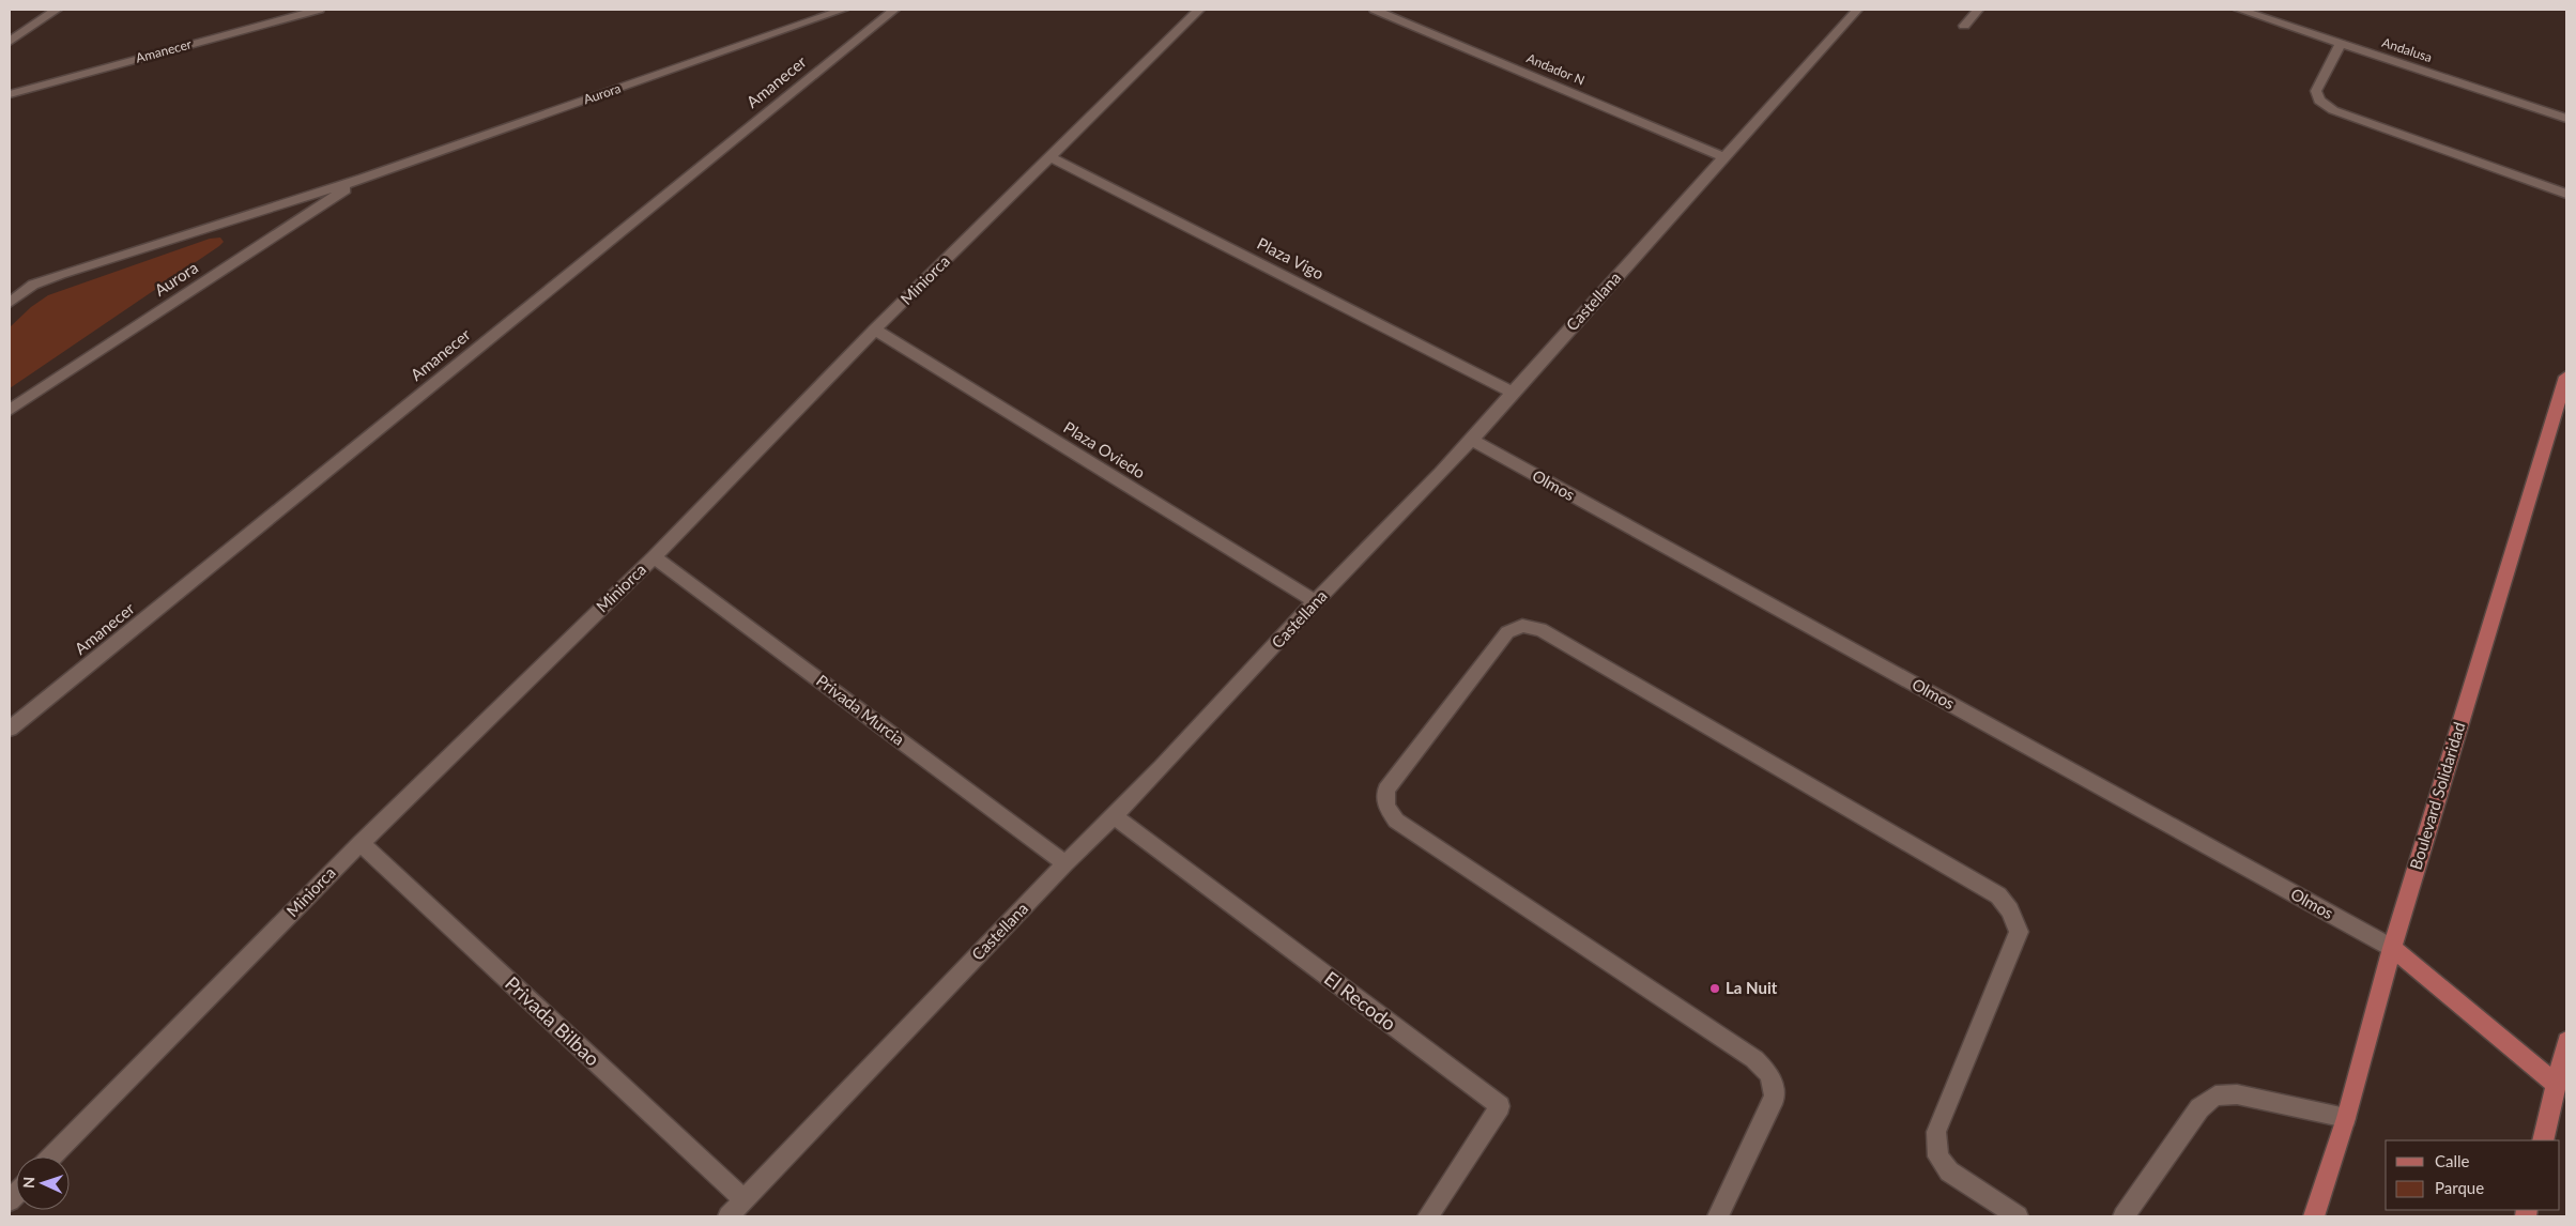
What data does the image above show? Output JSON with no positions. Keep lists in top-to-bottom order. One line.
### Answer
{"streets":{"main road":["Boulevard Solidaridad"],"street":["Andalusa","Amanecer","Andador N","Aurora","Plaza Vigo","Miniorca","Castellana","Plaza Oviedo","Olmos","Privada Murcia","El Recodo","Privada Bilbao"]},"crossings":[["Andador N","Castellana"],["Plaza Vigo","Miniorca"],["Plaza Vigo","Castellana"],["Miniorca","Plaza Oviedo"],["Miniorca","Privada Murcia"],["Miniorca","Privada Bilbao"],["Castellana","Plaza Oviedo"],["Castellana","Olmos"],["Castellana","Privada Murcia"],["Castellana","El Recodo"],["Castellana","Privada Bilbao"],["Olmos","Boulevard Solidaridad"]],"places":["La Nuit"],"legend":["Calle","Parque"],"north":"left"}
